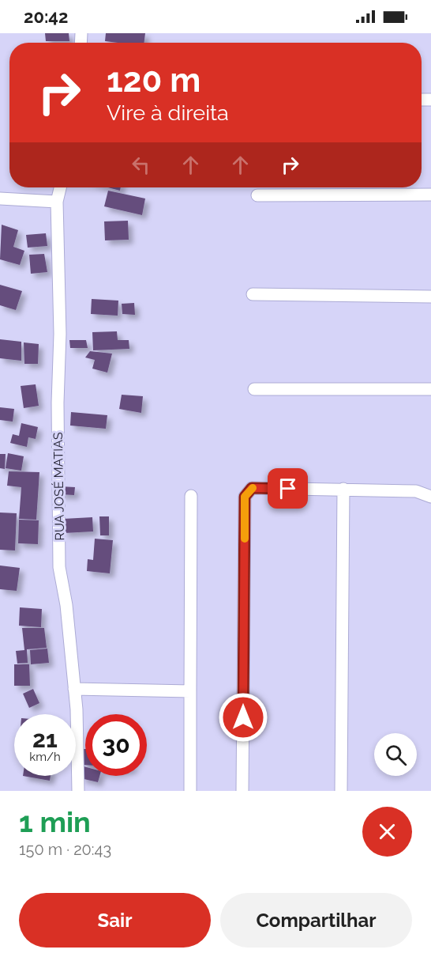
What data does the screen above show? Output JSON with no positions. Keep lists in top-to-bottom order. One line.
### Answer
{"streets":{"street":["RUA JOSÉ MATIAS"]},"page":{"status":"20:42","turn":["120 m","Vire à direita"],"speed":"21 km/h","limit":"30","heading":["1 min","150 m · 20:43"],"buttons":["Sair","Compartilhar"]}}
